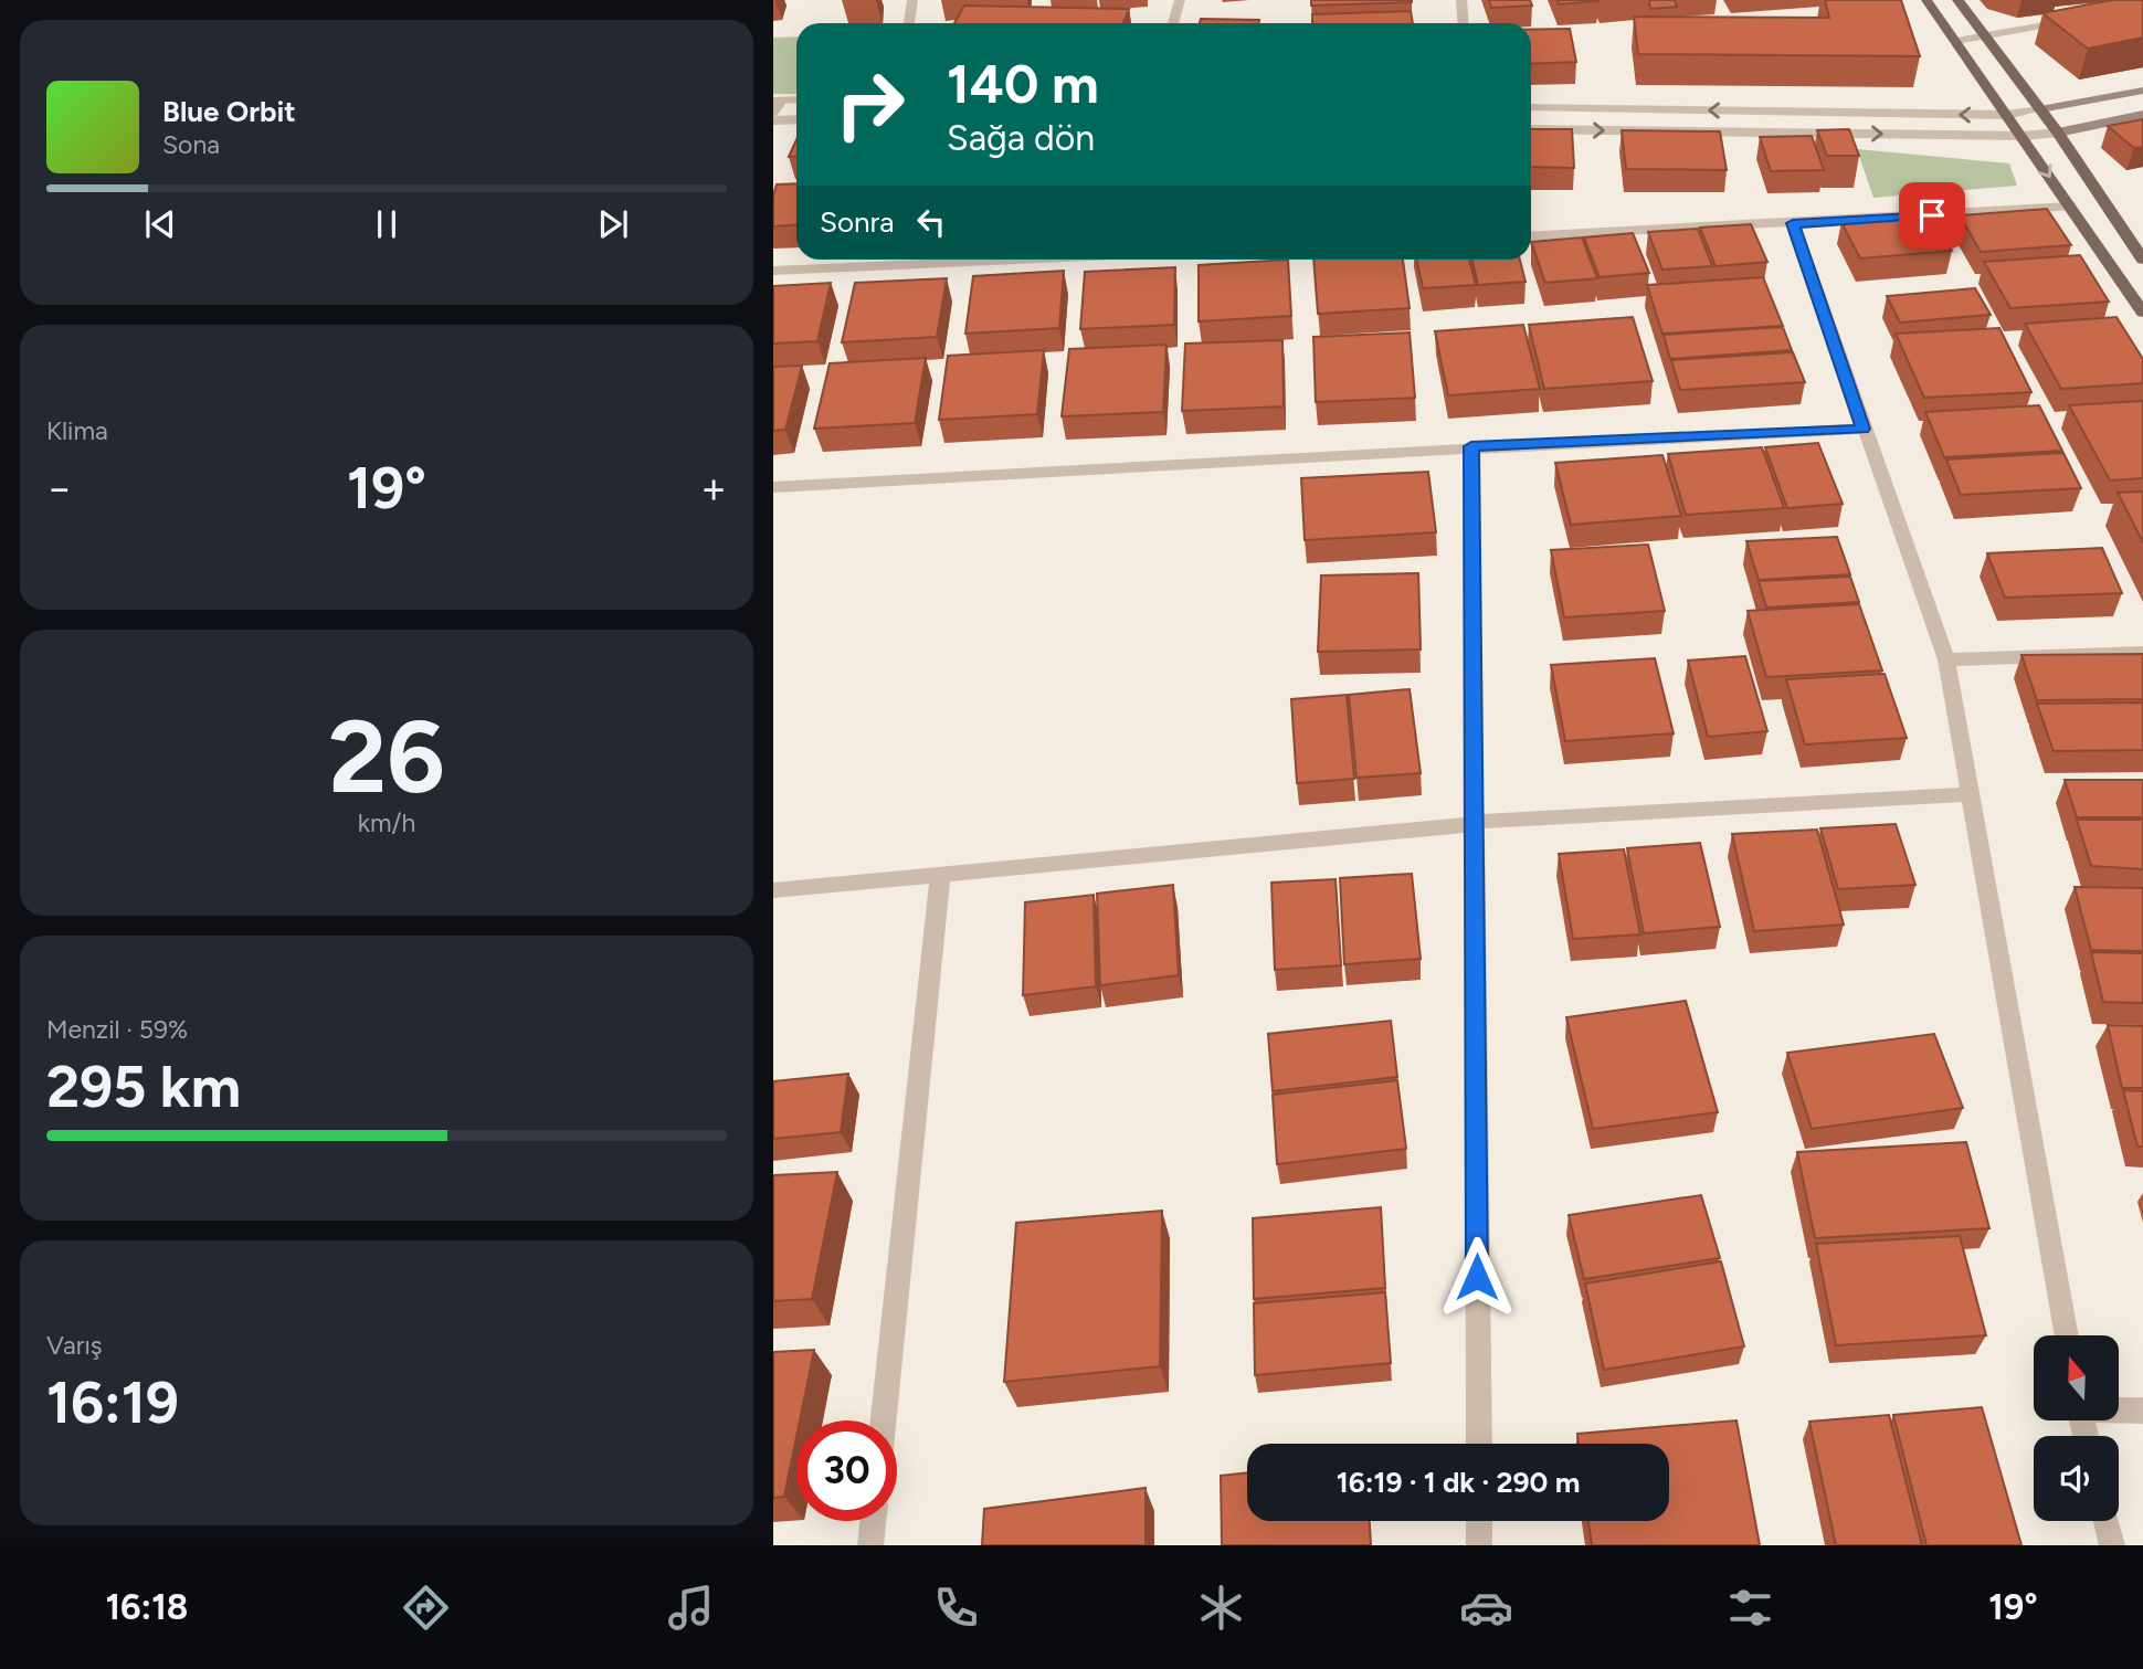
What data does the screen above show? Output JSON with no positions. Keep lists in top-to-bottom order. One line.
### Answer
{"north":"top","page":{"turn":["140 m","Sağa dön"],"song":["Blue Orbit","Sona"],"then":"Sonra","tile":["Klima",["26","km/h"],["Menzil · 59%","295 km"],["Varış","16:19"]],"heat":["−","19°","+"],"limit":"30","trip":"16:19 · 1 dk · 290 m","tabs":["16:18","19°"]}}
